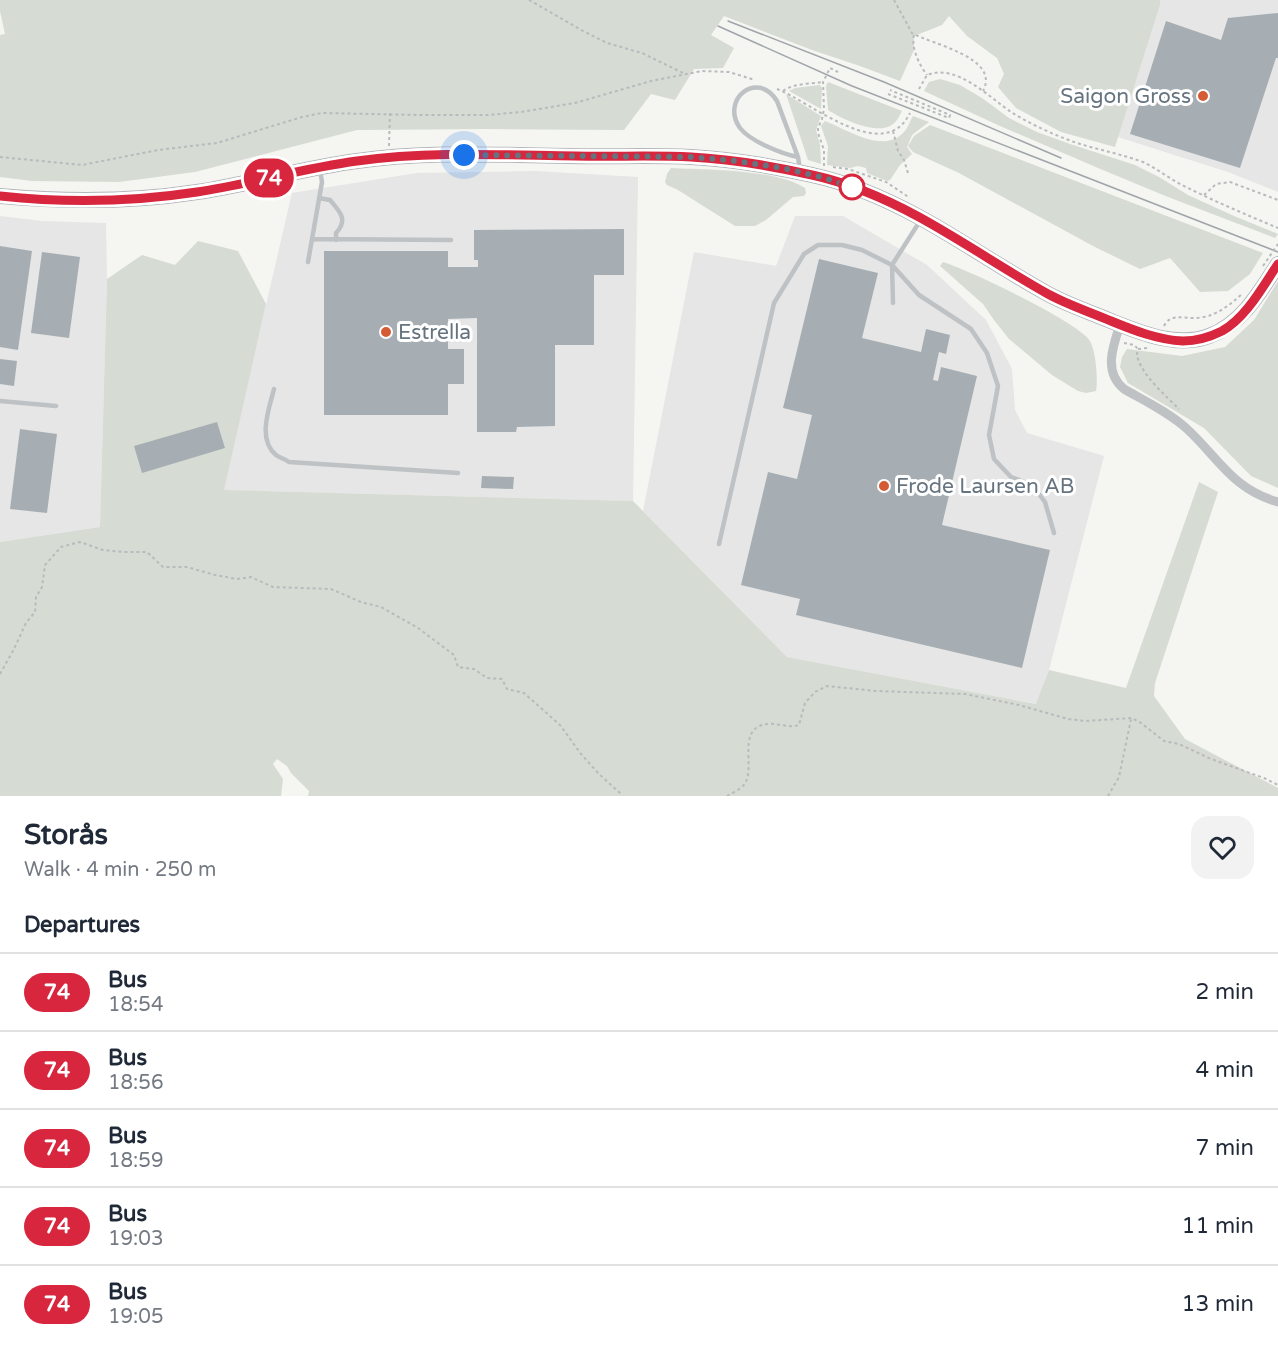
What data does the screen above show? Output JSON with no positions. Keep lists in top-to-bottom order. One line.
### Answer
{"places":["Saigon Gross","Estrella","Frode Laursen AB"],"lines":["bus line 74"],"page":{"on_map":"74","heading":[["Storås","Walk · 4 min · 250 m"],"Departures"],"list":[{"mark":"74","name":"Bus","note":"18:54","value":"2 min"},{"mark":"74","name":"Bus","note":"18:56","value":"4 min"},{"mark":"74","name":"Bus","note":"18:59","value":"7 min"},{"mark":"74","name":"Bus","note":"19:03","value":"11 min"},{"mark":"74","name":"Bus","note":"19:05","value":"13 min"}]}}
